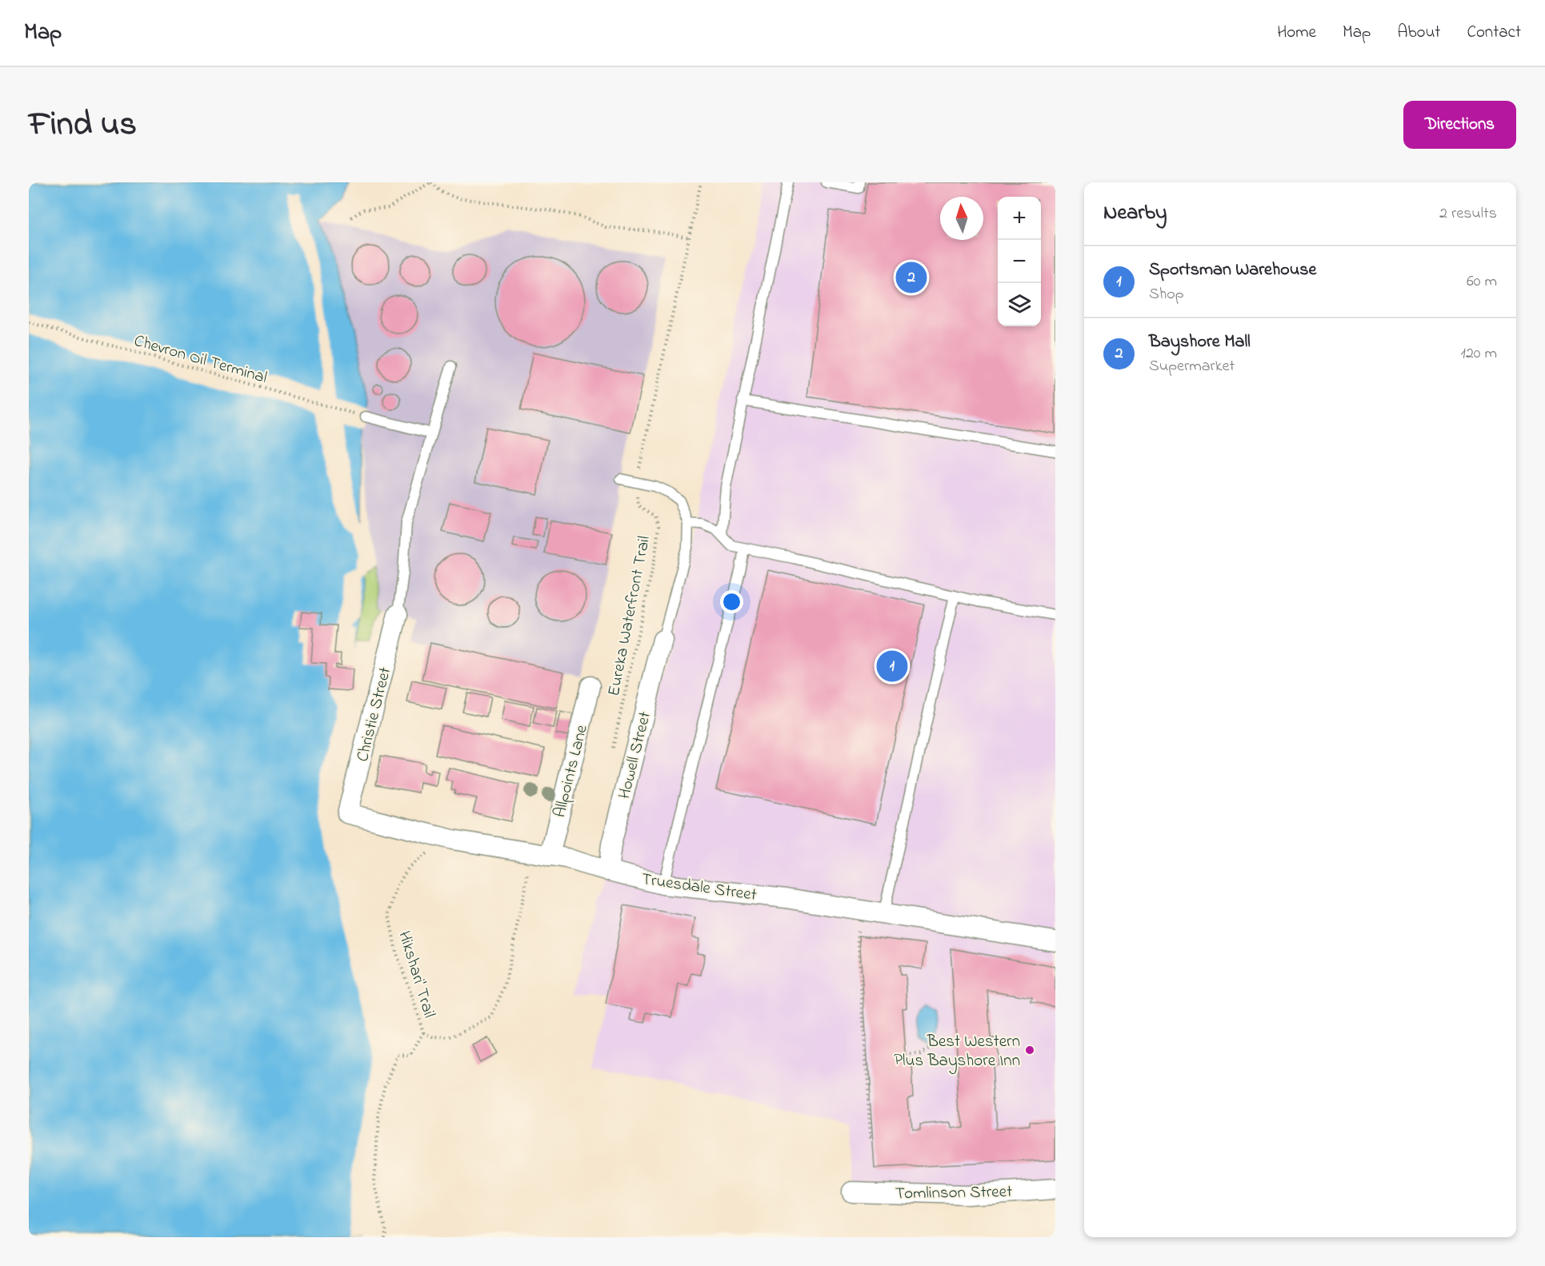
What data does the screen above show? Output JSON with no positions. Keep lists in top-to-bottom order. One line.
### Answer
{"streets":{"street":["Christie Street","Howell Street","Allpoints Lane","Truesdale Street","Tomlinson Street"],"path":["Chevron Oil Terminal","Eureka Waterfront Trail","Hikshari' Trail"]},"crossings":[["Christie Street","Truesdale Street"],["Howell Street","Truesdale Street"],["Allpoints Lane","Truesdale Street"],["Truesdale Street","Hikshari' Trail"]],"places":["Best Western Plus Bayshore Inn"],"north":"top","page":{"header":"Map","nav":["Home","Map","About","Contact"],"title":"Find us","buttons":"Directions","heading":["Nearby","2 results"],"map_buttons":["+","−"],"list":[{"mark":"1","name":"Sportsman Warehouse","note":"Shop","value":"60 m"},{"mark":"2","name":"Bayshore Mall","note":"Supermarket","value":"120 m"}],"pins":["2","1"]}}
